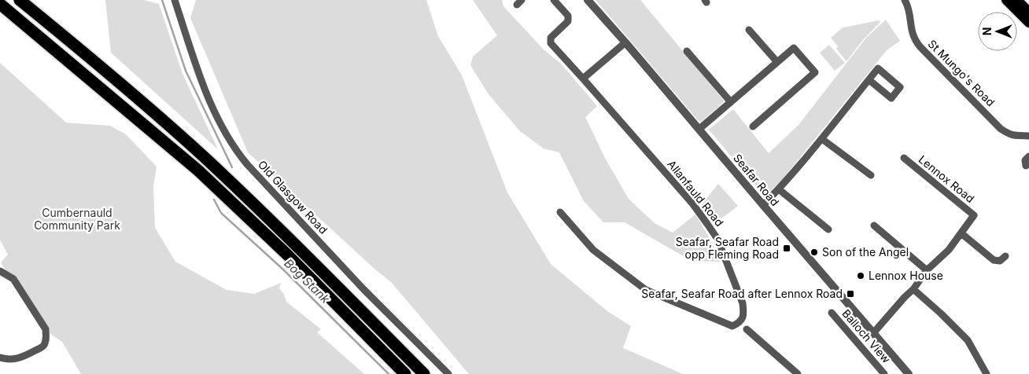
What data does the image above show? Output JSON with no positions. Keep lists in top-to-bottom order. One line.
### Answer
{"streets":{"street":["St Mungo's Road","Lennox Road","Seafar Road","Allanfauld Road","Old Glasgow Road","Balloch View"]},"crossings":[["Lennox Road","Seafar Road"]],"water":["Bog Stank"],"parks":["Cumbernauld Community Park"],"places":{"transit":["Seafar, Seafar Road opp Fleming Road","Seafar, Seafar Road after Lennox Road"],"other":["Son of the Angel","Lennox House"]},"north":"left"}
